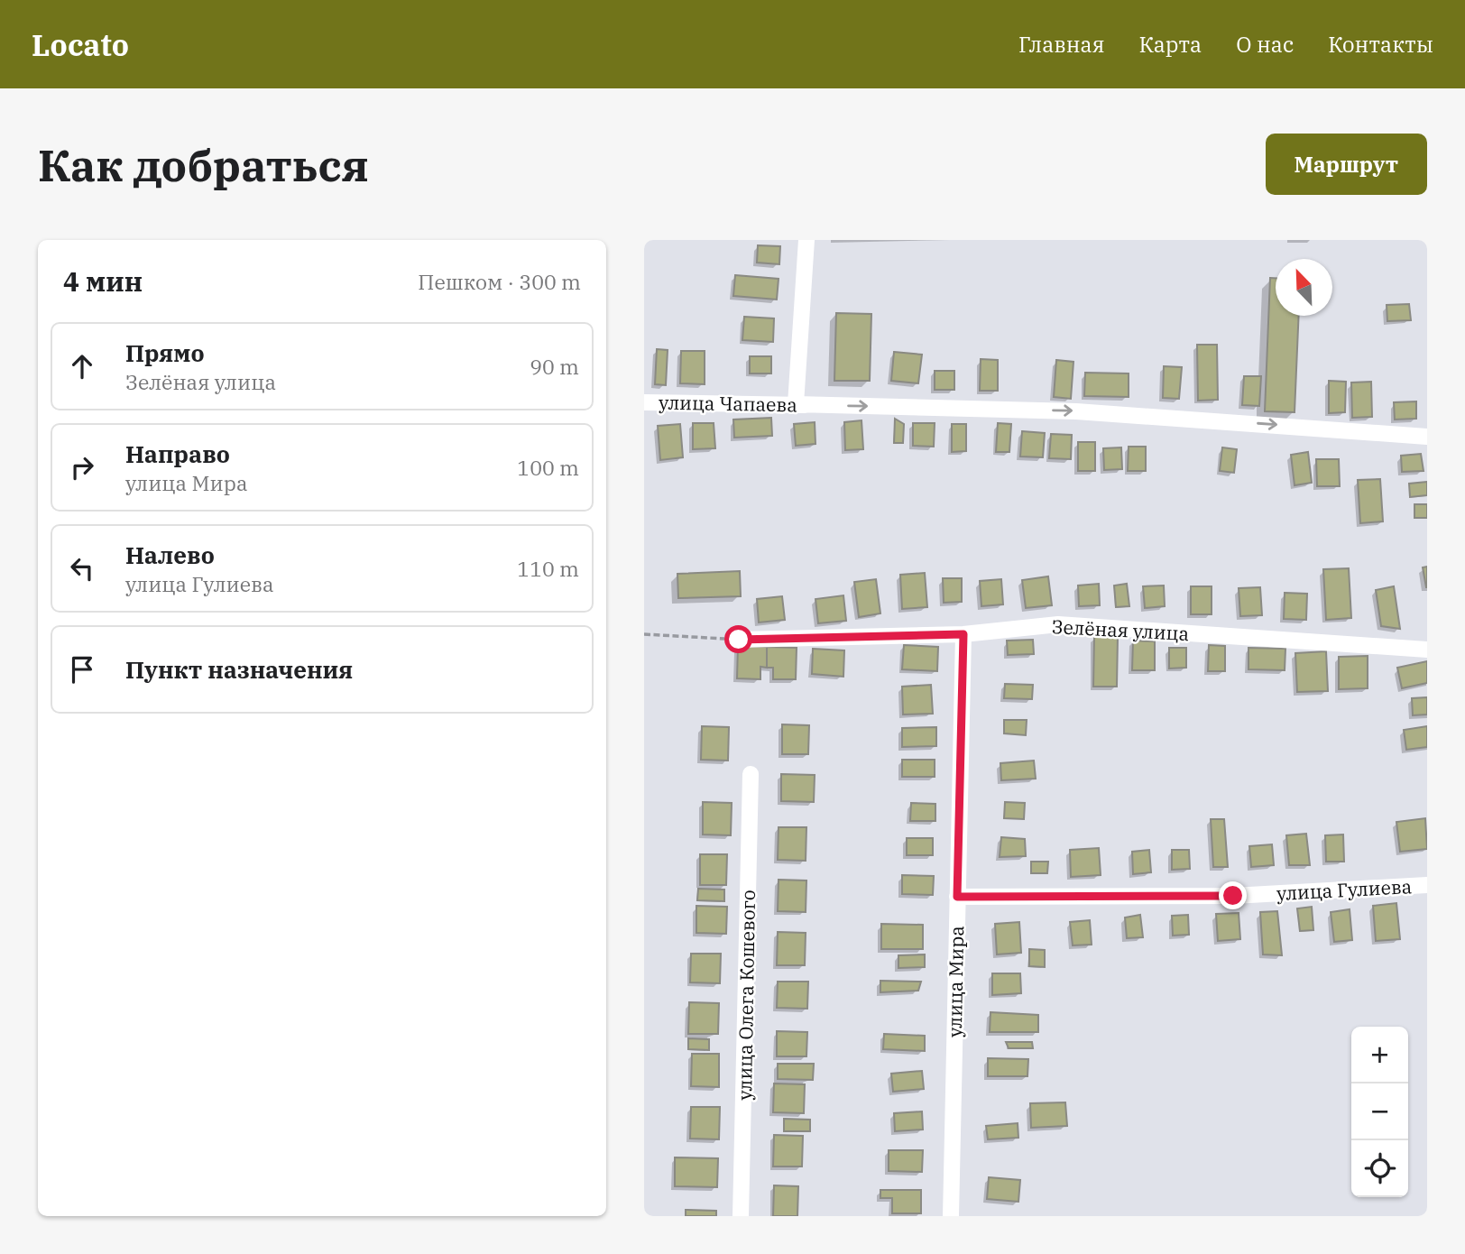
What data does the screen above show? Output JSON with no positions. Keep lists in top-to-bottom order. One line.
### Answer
{"streets":{"street":["улица Чапаева","Зелёная улица","улица Гулиева","улица Мира","улица Олега Кошевого"]},"crossings":[["Зелёная улица","улица Мира"],["улица Гулиева","улица Мира"]],"one_way":["улица Чапаева"],"north":"top left","page":{"header":"Locato","nav":["Главная","Карта","О нас","Контакты"],"buttons":"Маршрут","title":"Как добраться","heading":["4 мин","Пешком · 300 m"],"list":[["Прямо","Зелёная улица","90 m"],["Направо","улица Мира","100 m"],["Налево","улица Гулиева","110 m"],"Пункт назначения"],"map_buttons":["+","−"]}}
